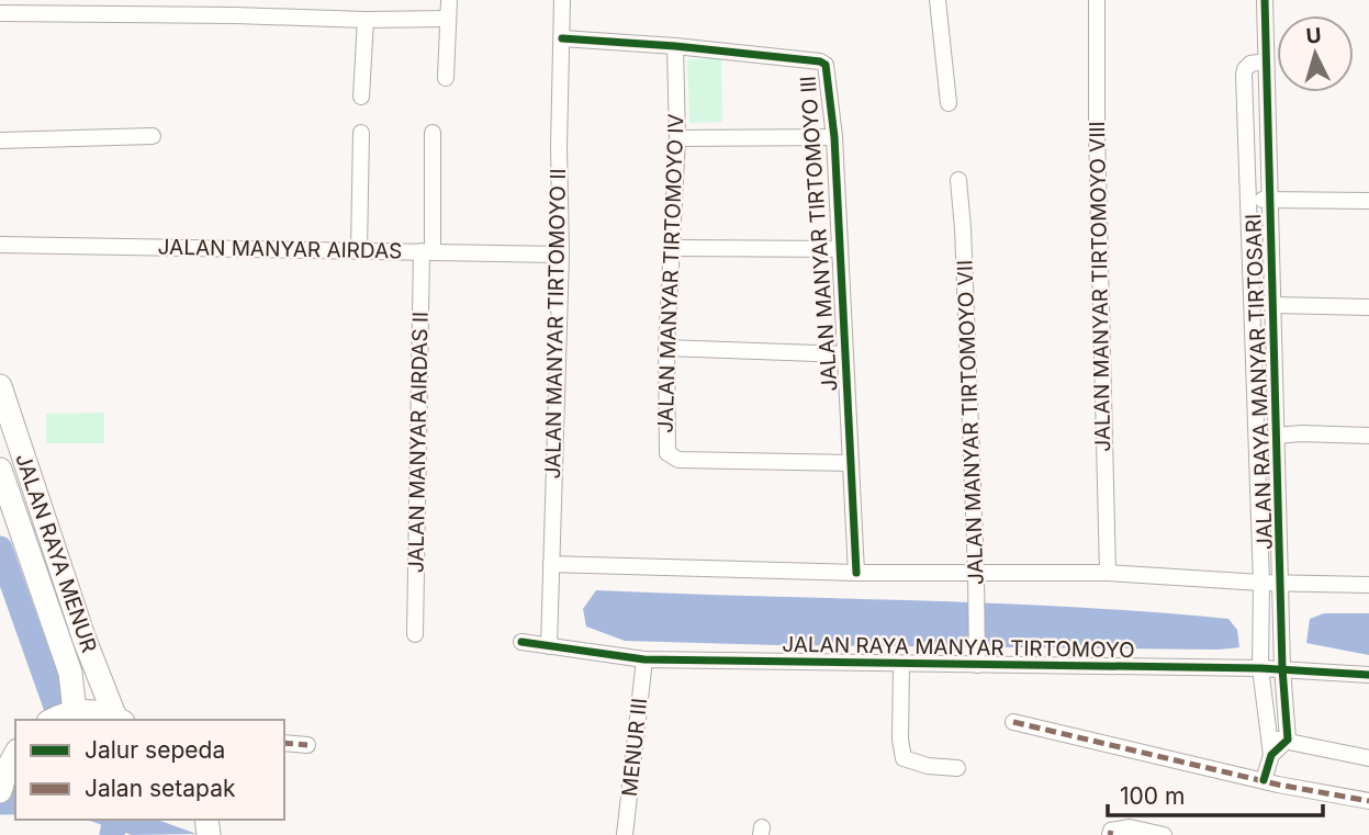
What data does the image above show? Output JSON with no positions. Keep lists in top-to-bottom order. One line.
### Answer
{"streets":{"main road":["JALAN RAYA MENUR"],"street":["JALAN MANYAR TIRTOMOYO III","JALAN MANYAR AIRDAS","JALAN MANYAR TIRTOMOYO IV","JALAN MANYAR TIRTOMOYO VIII","JALAN MANYAR TIRTOMOYO II","JALAN RAYA MANYAR TIRTOSARI","JALAN MANYAR TIRTOMOYO VII","JALAN MANYAR AIRDAS II","JALAN RAYA MANYAR TIRTOMOYO","MENUR III"]},"crossings":[["JALAN MANYAR TIRTOMOYO III","JALAN MANYAR TIRTOMOYO IV"],["JALAN MANYAR TIRTOMOYO III","JALAN MANYAR TIRTOMOYO II"],["JALAN MANYAR AIRDAS","JALAN MANYAR TIRTOMOYO II"],["JALAN MANYAR AIRDAS","JALAN MANYAR AIRDAS II"],["JALAN MANYAR TIRTOMOYO II","JALAN RAYA MANYAR TIRTOMOYO"],["JALAN RAYA MANYAR TIRTOSARI","JALAN RAYA MANYAR TIRTOMOYO"],["JALAN MANYAR TIRTOMOYO VII","JALAN RAYA MANYAR TIRTOMOYO"],["JALAN RAYA MANYAR TIRTOMOYO","MENUR III"]],"legend":["Jalur sepeda","Jalan setapak"],"scale_bar":"100 m","north":"top"}
